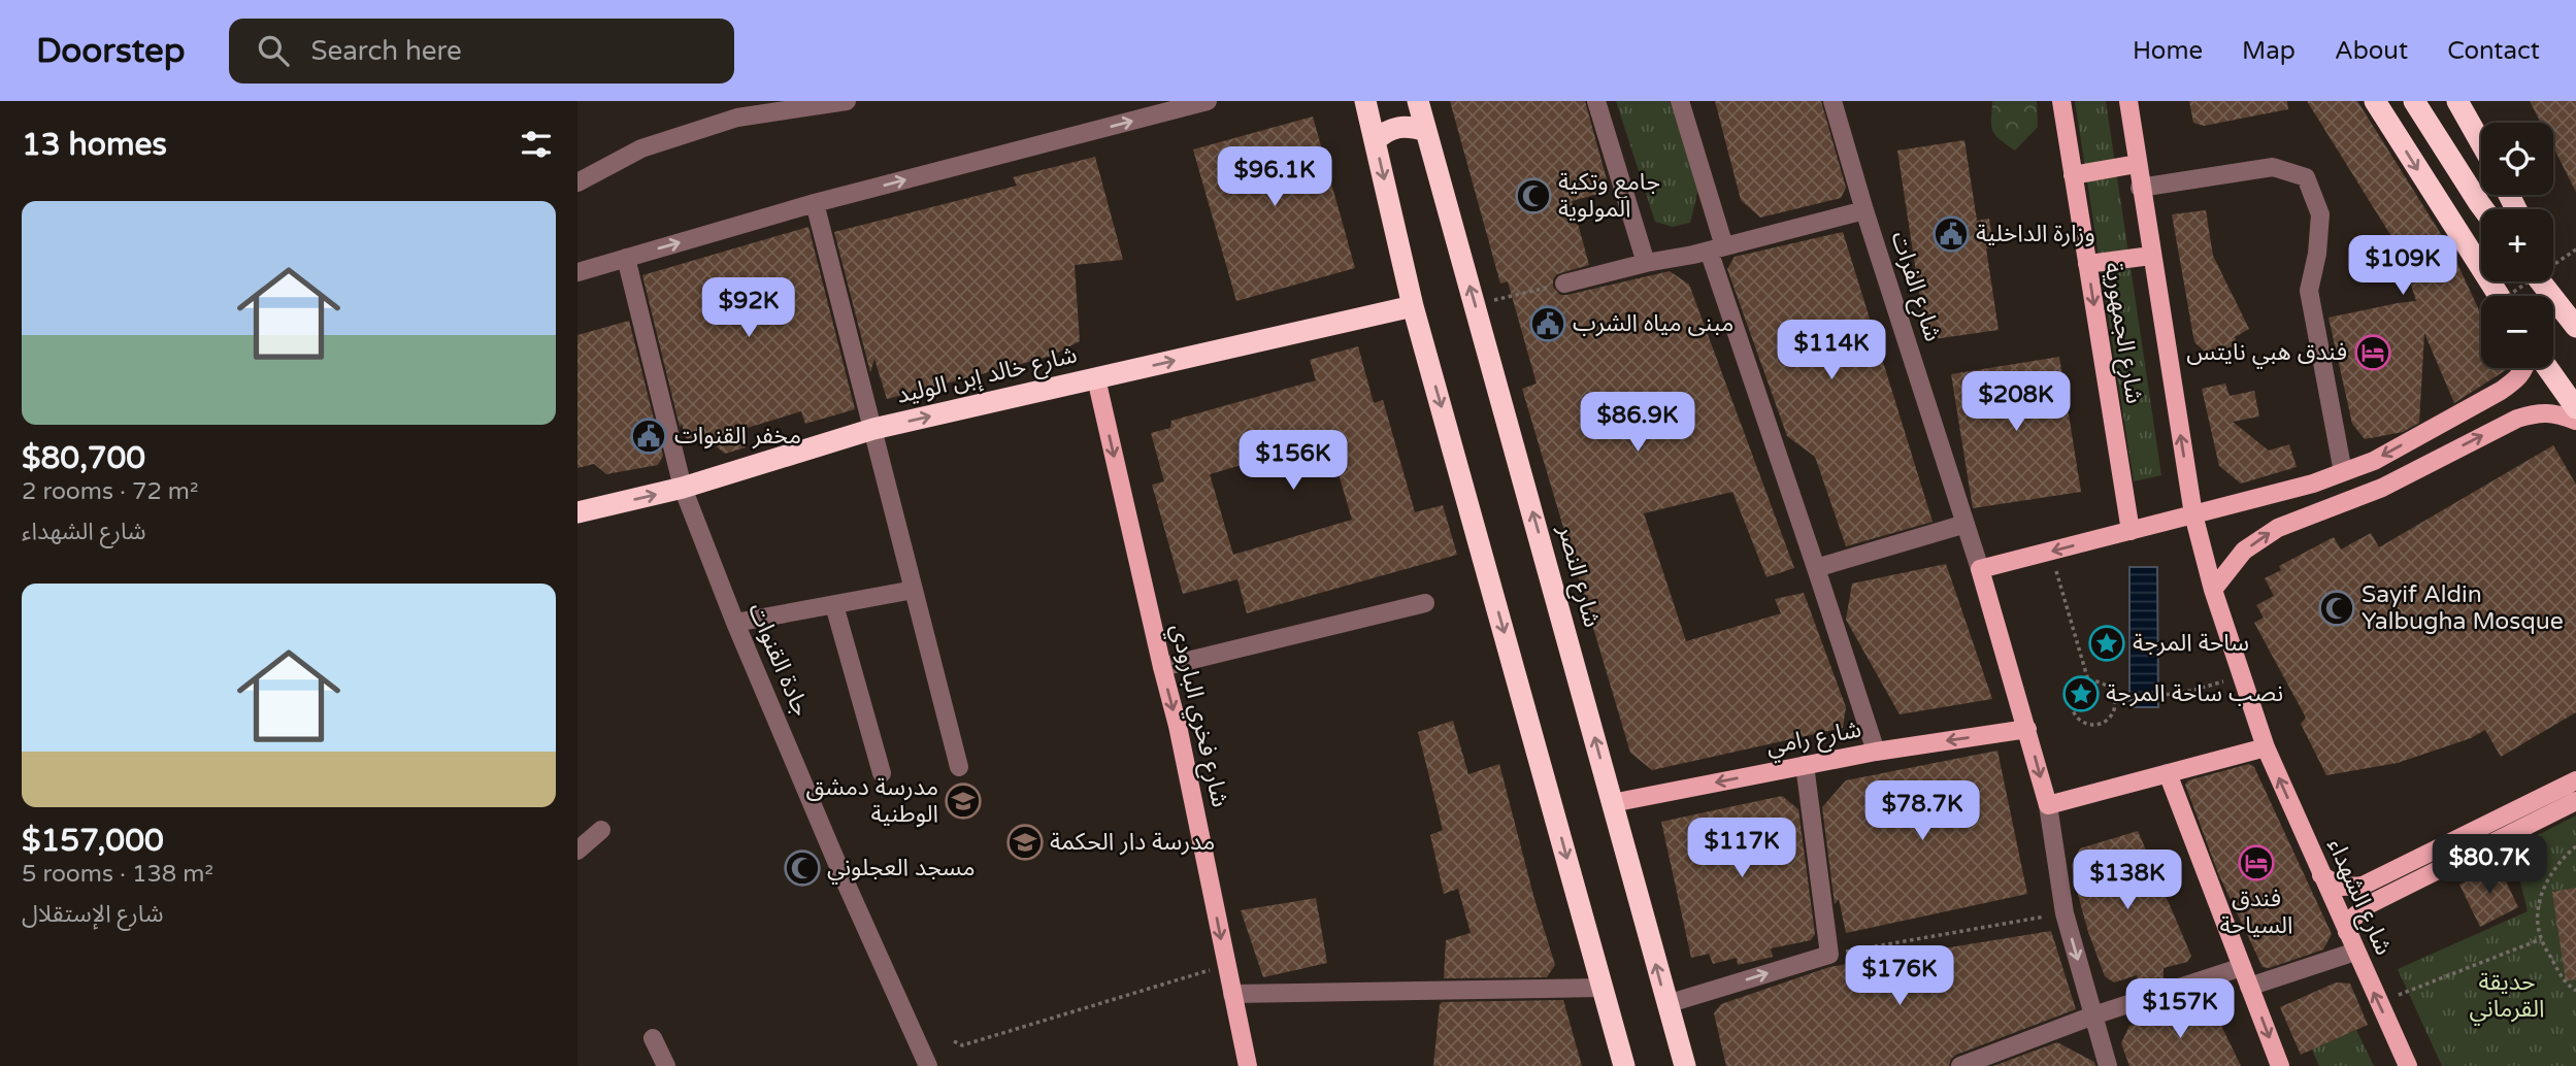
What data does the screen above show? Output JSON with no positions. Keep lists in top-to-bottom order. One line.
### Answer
{"streets":{"highway":["شارع خالد إبن الوليد","شارع النصر"],"main road":["شارع الجمهورية","شارع فخري البارودي","شارع رامي","شارع الشهداء"],"street":["شارع الفرات","جادة القنوات"]},"crossings":[["شارع خالد إبن الوليد","جادة القنوات"],["شارع خالد إبن الوليد","شارع فخري البارودي"],["شارع النصر","شارع رامي"]],"one_way":["شارع خالد إبن الوليد","شارع فخري البارودي","شارع رامي"],"parks":["حديقة القرماني"],"places":{"mosque":["جامع وتكية المولوية","Sayif Aldin Yalbugha Mosque","مسجد العجلوني"],"public building":["وزارة الداخلية","مبنى مياه الشرب","مخفر القنوات"],"hotel":["فندق هبي نايتس","فندق السياحة"],"place":["ساحة المرجة","نصب ساحة المرجة"],"school or university":["مدرسة دمشق الوطنية","مدرسة دار الحكمة"]},"page":{"header":"Doorstep","search":"Search here","nav":["Home","Map","About","Contact"],"heading":"13 homes","map_buttons":["+","−"],"price":["$96.1K","$109K","$92K","$114K","$208K","$86.9K","$156K","$78.7K","$117K","$80.7K","$138K","$176K","$157K"],"list":[{"name":"$80,700","note":"2 rooms · 72 m² · شارع الشهداء"},{"name":"$157,000","note":"5 rooms · 138 m² · شارع الإستقلال"}]}}
